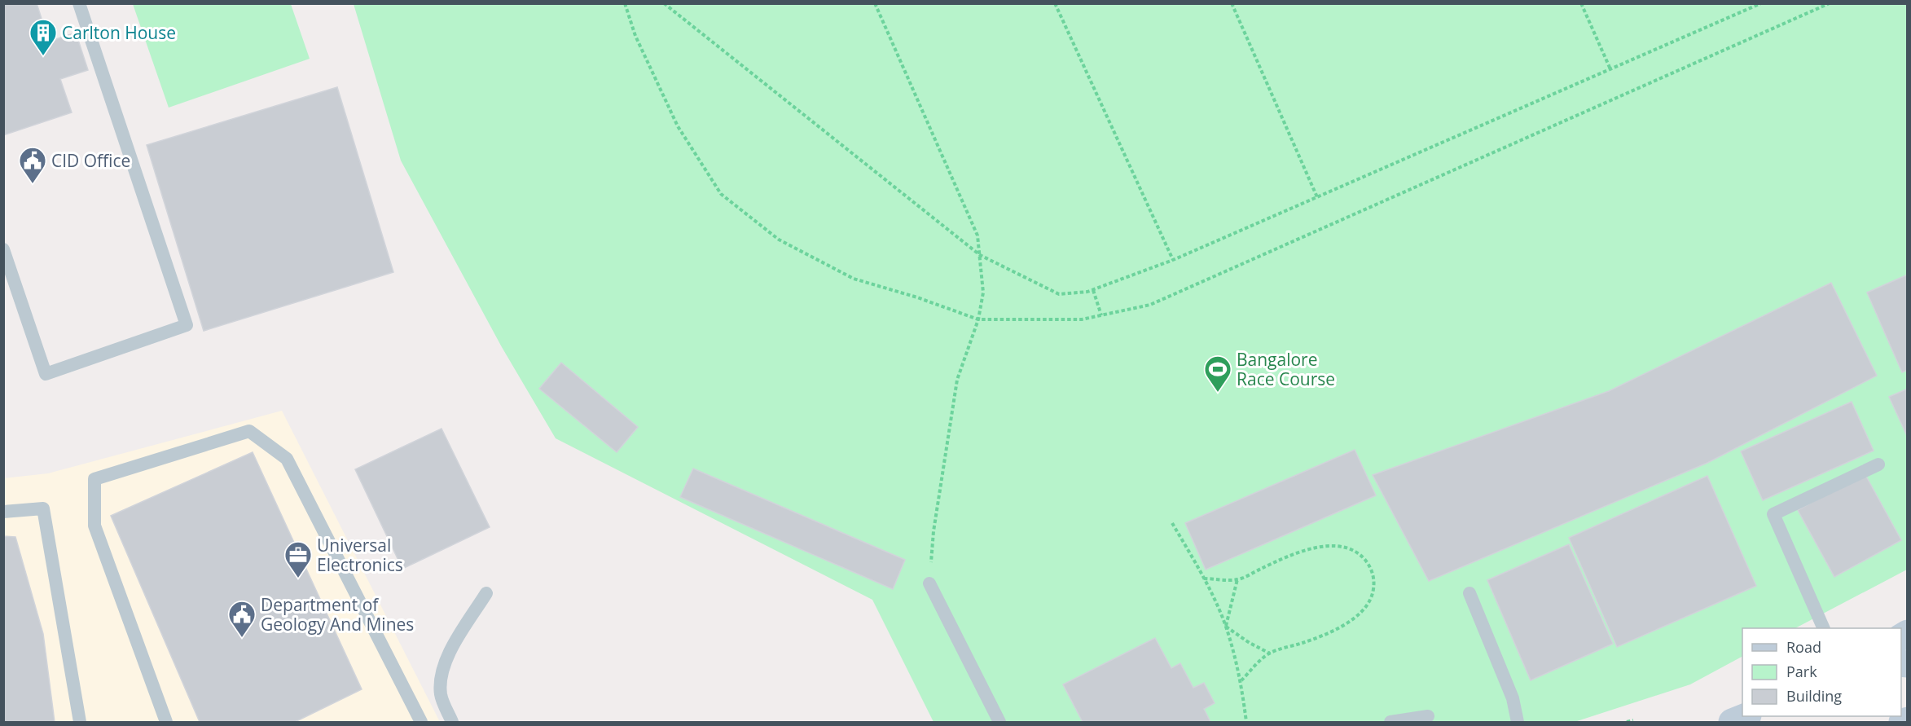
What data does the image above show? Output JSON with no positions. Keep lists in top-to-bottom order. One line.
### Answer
{"places":{"building":["Carlton House"],"public building":["CID Office","Department of Geology And Mines"],"sports":["Bangalore Race Course"],"office":["Universal Electronics"]},"legend":["Road","Park","Building"]}
